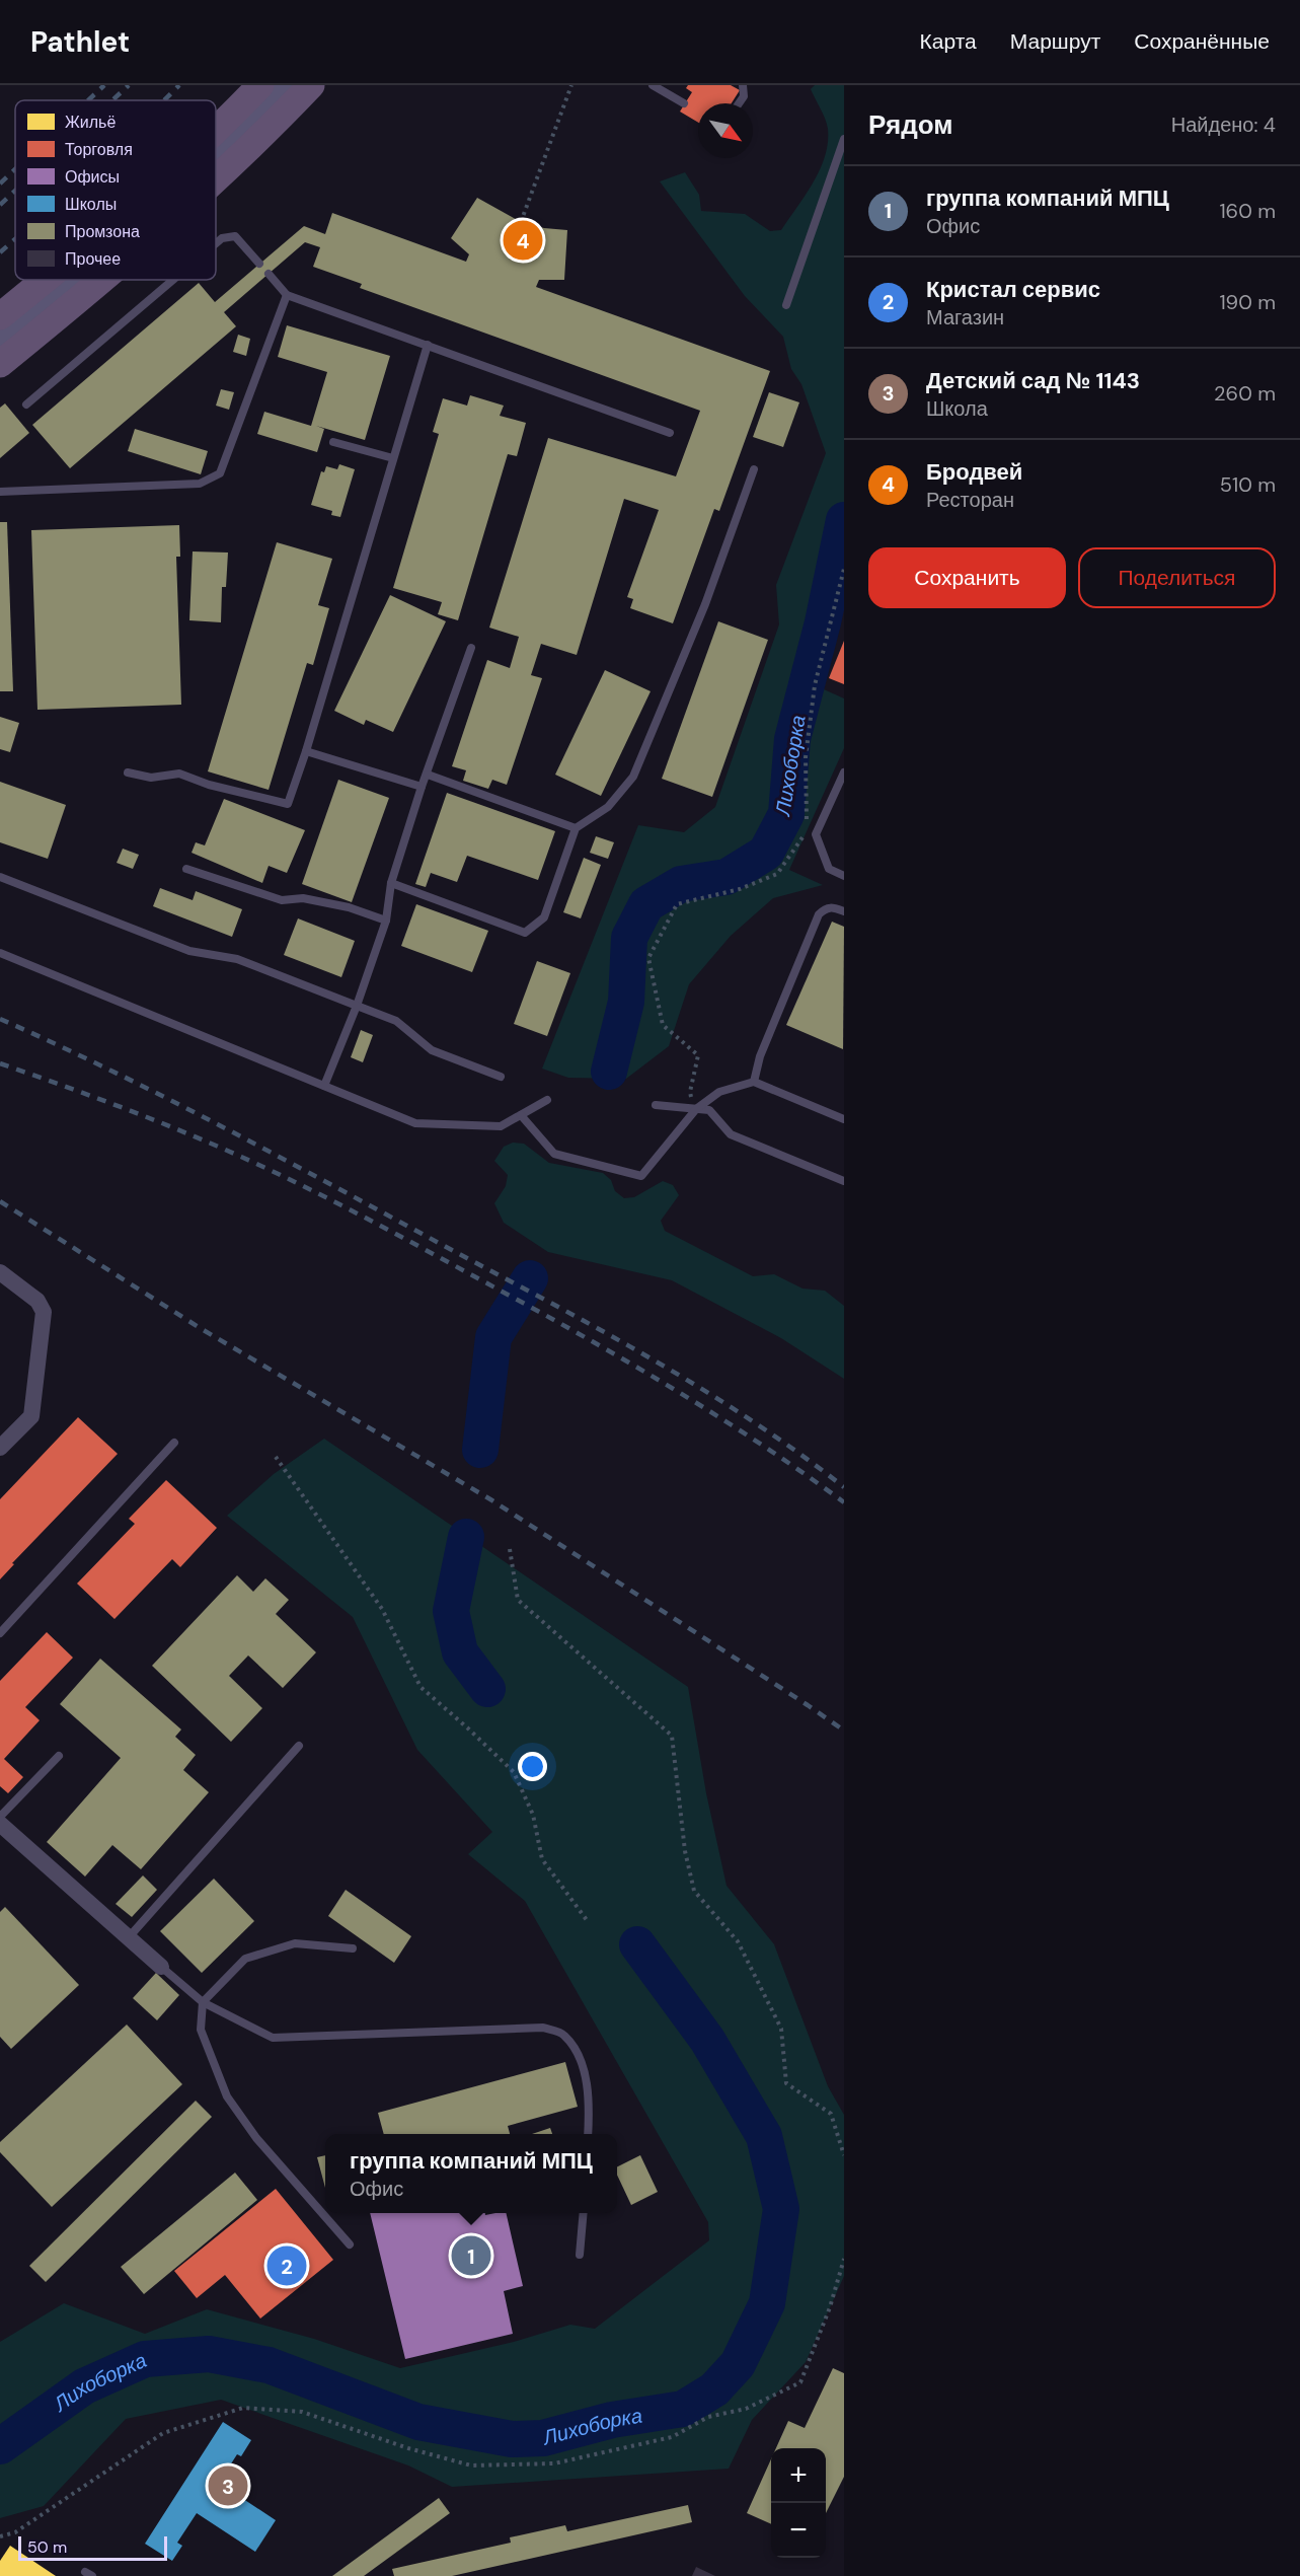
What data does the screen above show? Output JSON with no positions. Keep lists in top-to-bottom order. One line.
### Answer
{"water":["Лихоборка"],"legend":["Жильё","Торговля","Офисы","Школы","Промзона","Прочее"],"scale_bar":"50 m","north":"bottom right","page":{"header":"Pathlet","nav":["Карта","Маршрут","Сохранённые"],"heading":["Рядом","Найдено: 4"],"list":[{"mark":"1","name":"группа компаний МПЦ","note":"Офис","value":"160 m"},{"mark":"2","name":"Кристал сервис","note":"Магазин","value":"190 m"},{"mark":"3","name":"Детский сад № 1143","note":"Школа","value":"260 m"},{"mark":"4","name":"Бродвей","note":"Ресторан","value":"510 m"}],"pins":["4","1","2","3"],"buttons":["Сохранить","Поделиться"],"popup":["группа компаний МПЦ","Офис"],"map_buttons":["+","−"],"scale":"50 m"}}
